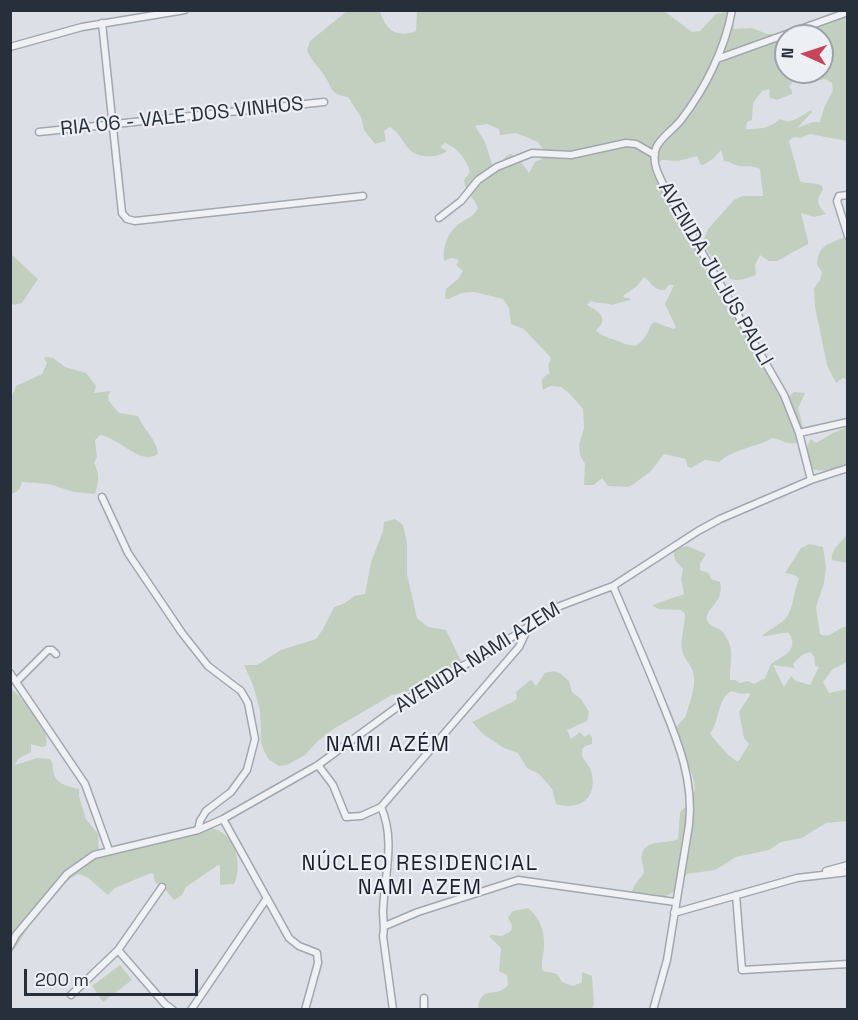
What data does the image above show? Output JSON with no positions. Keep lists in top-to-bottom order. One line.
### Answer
{"streets":{"street":["RIA 06 - VALE DOS VINHOS","AVENIDA JULIUS PAULI","AVENIDA NAMI AZEM"]},"crossings":[["AVENIDA JULIUS PAULI","AVENIDA NAMI AZEM"]],"districts":["NAMI AZÉM","NÚCLEO RESIDENCIAL NAMI AZEM"],"scale_bar":"200 m","north":"left"}
